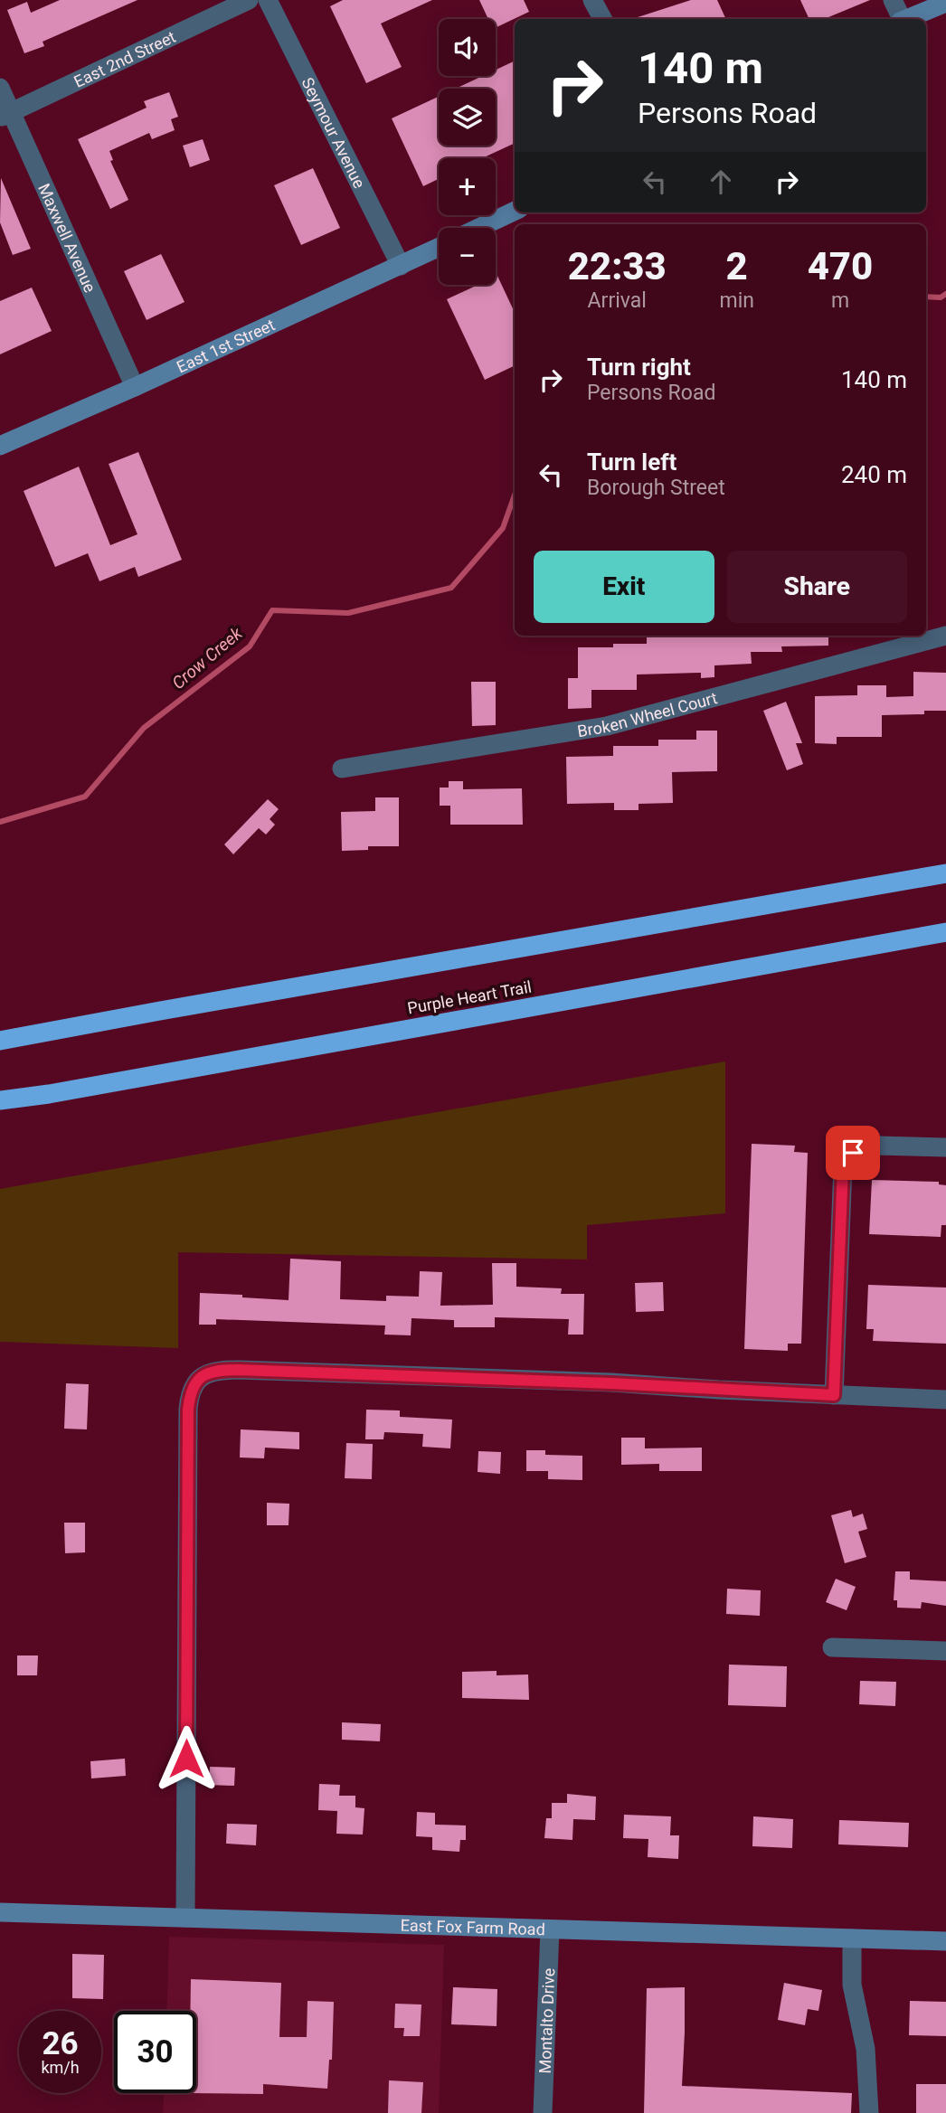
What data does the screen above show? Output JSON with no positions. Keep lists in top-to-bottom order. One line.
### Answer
{"streets":{"highway":["Purple Heart Trail"],"main road":["East 1st Street","East Fox Farm Road"],"street":["East 2nd Street","Seymour Avenue","Maxwell Avenue","Broken Wheel Court","Montalto Drive"]},"crossings":[["East 2nd Street","Maxwell Avenue"],["Seymour Avenue","East 1st Street"],["Maxwell Avenue","East 1st Street"],["East Fox Farm Road","Montalto Drive"]],"water":["Crow Creek"],"page":{"map_buttons":["+","−"],"turn":["140 m","Persons Road"],"eta":["22:33","Arrival","2","min","470","m"],"list":[{"name":"Turn right","note":"Persons Road","value":"140 m"},{"name":"Turn left","note":"Borough Street","value":"240 m"}],"buttons":["Exit","Share"],"speed":"26 km/h","limit":"30"}}
